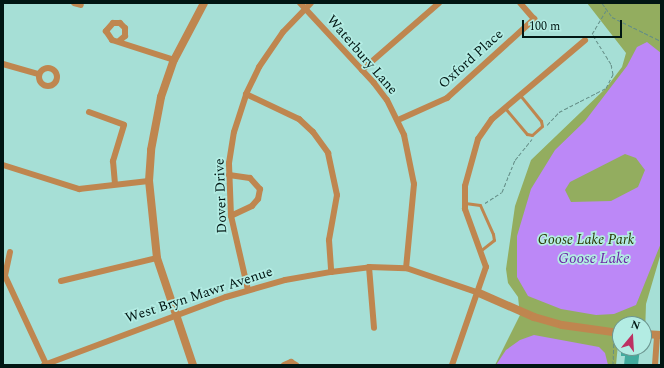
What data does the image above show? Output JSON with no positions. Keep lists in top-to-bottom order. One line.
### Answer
{"streets":{"street":["Waterbury Lane","Oxford Place","Dover Drive","West Bryn Mawr Avenue"]},"crossings":[["Waterbury Lane","Oxford Place"],["Waterbury Lane","Dover Drive"],["Waterbury Lane","West Bryn Mawr Avenue"],["Dover Drive","West Bryn Mawr Avenue"]],"water":["Goose Lake"],"parks":["Goose Lake Park"],"scale_bar":"100 m","north":"top"}
